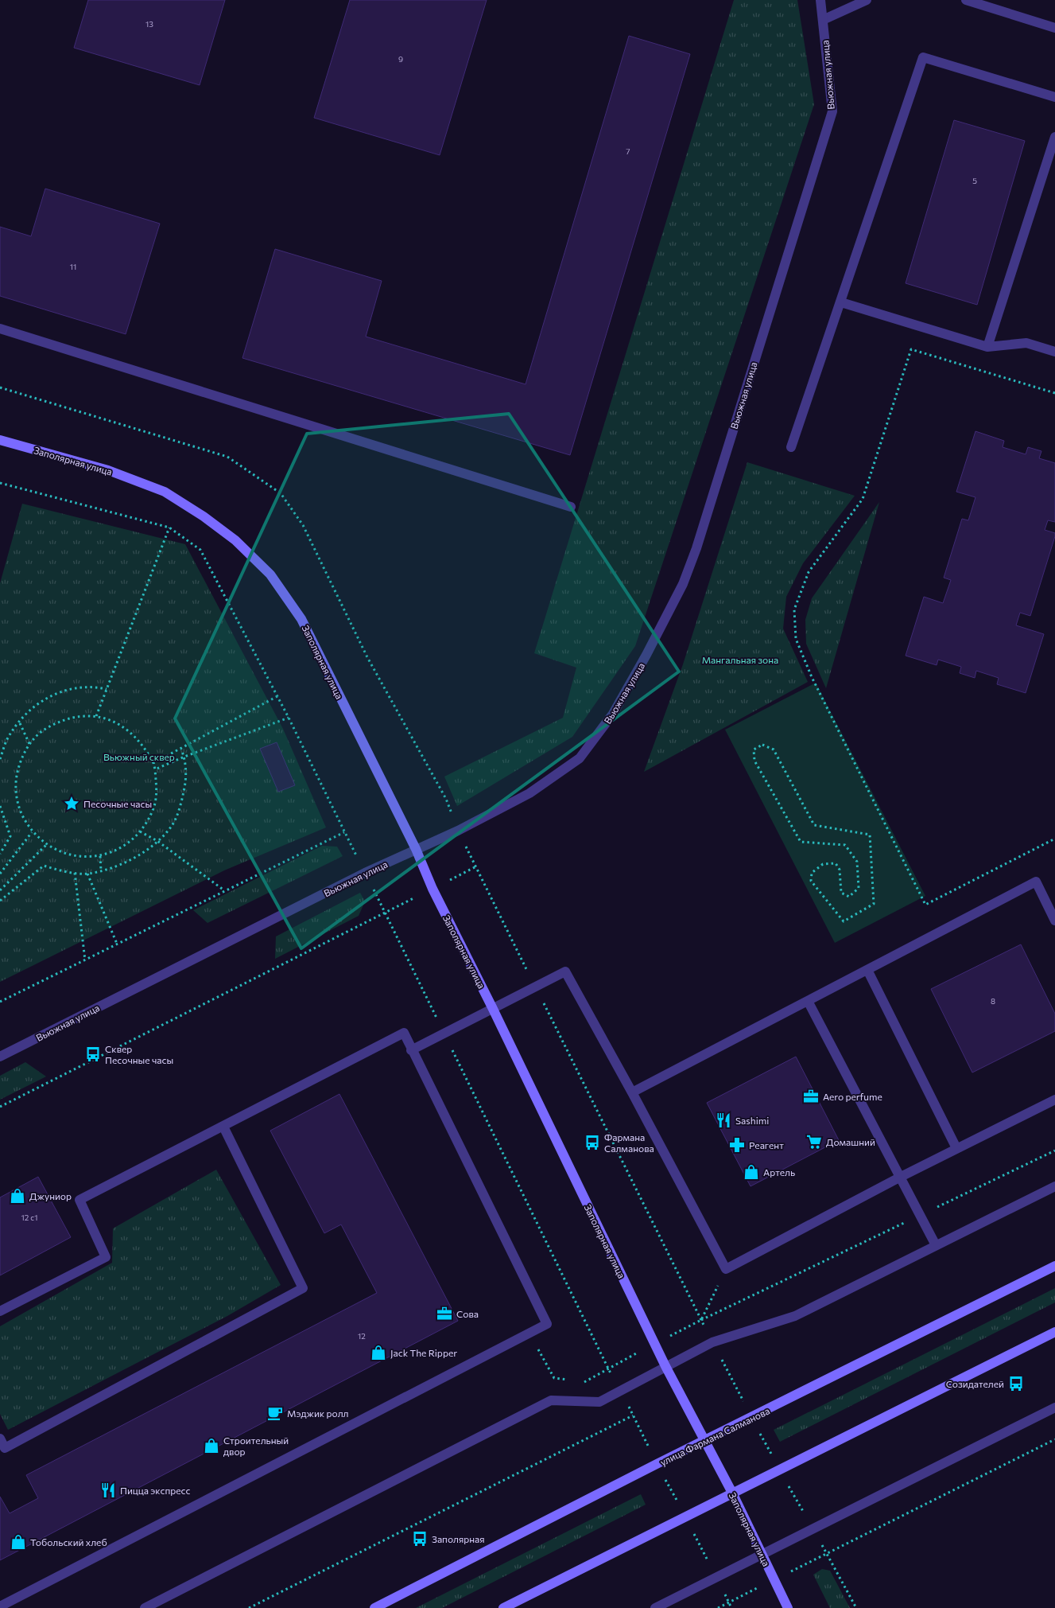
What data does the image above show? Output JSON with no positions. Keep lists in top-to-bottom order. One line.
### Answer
{"streets":{"street":["Вьюжная улица","Заполярная улица","улица Фармана Салманова"]},"crossings":[["Вьюжная улица","Заполярная улица"],["Заполярная улица","улица Фармана Салманова"]],"parks":["Мангальная зона","Вьюжный сквер"],"places":{"place":["Песочные часы"],"bus stop":["Сквер Песочные часы","Фармана Салманова","Созидателей","Заполярная"],"office":["Aero perfume","Сова"],"restaurant":["Sashimi","Пицца экспресс"],"supermarket":["Домашний"],"pharmacy":["Реагент"],"shop":["Артель","Джуниор","Jack The Ripper","Строительный двор","Тобольский хлеб"],"cafe":["Мэджик ролл"]},"house_numbers":["13","9","7","5","11","8","12 c1","12"]}
